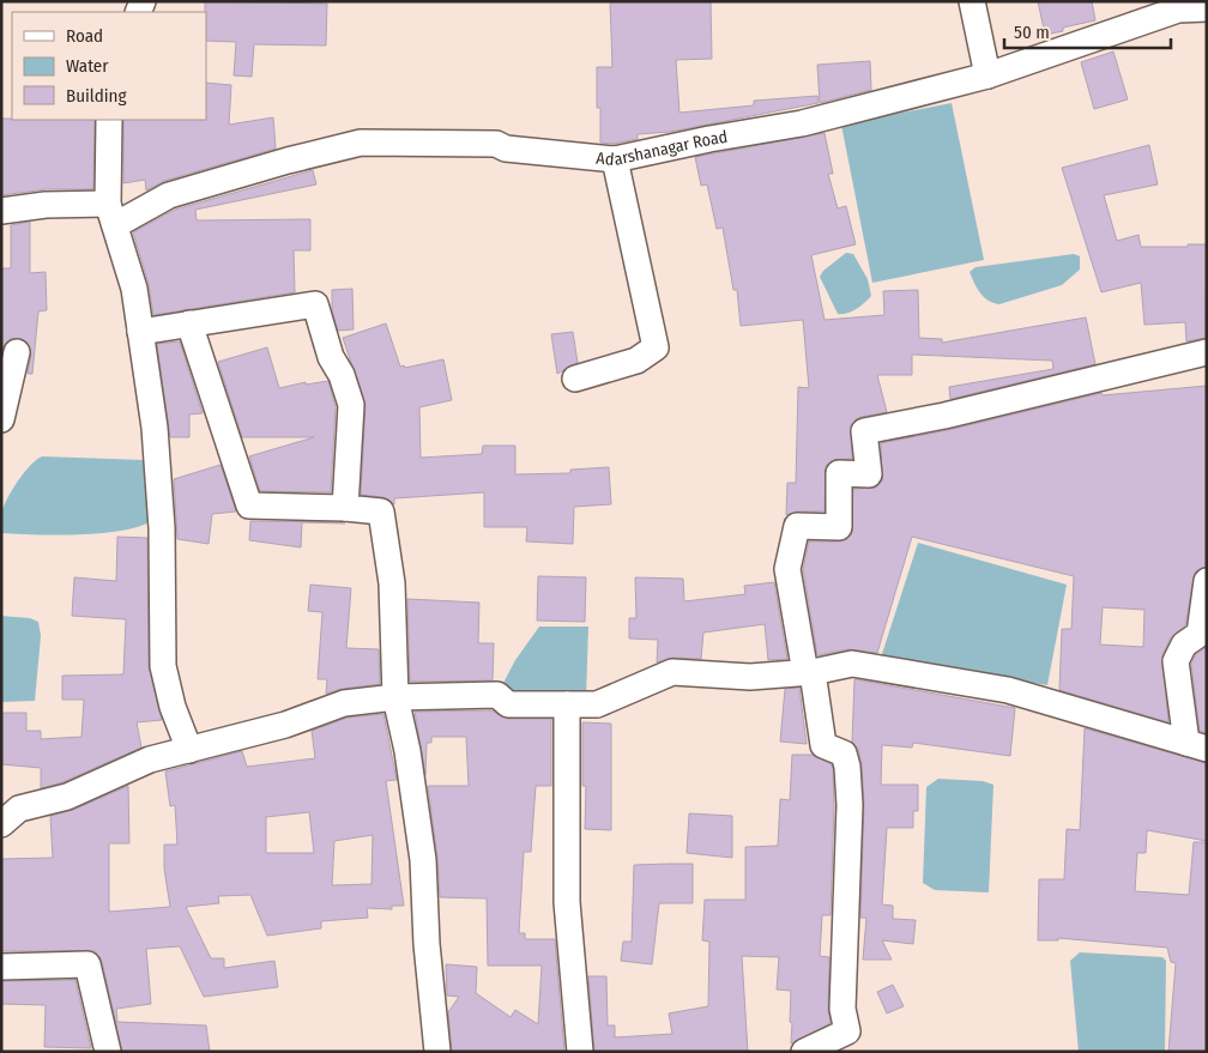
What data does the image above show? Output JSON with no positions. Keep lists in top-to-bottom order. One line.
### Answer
{"streets":{"street":["Adarshanagar Road"]},"legend":["Road","Water","Building"],"scale_bar":"50 m"}
